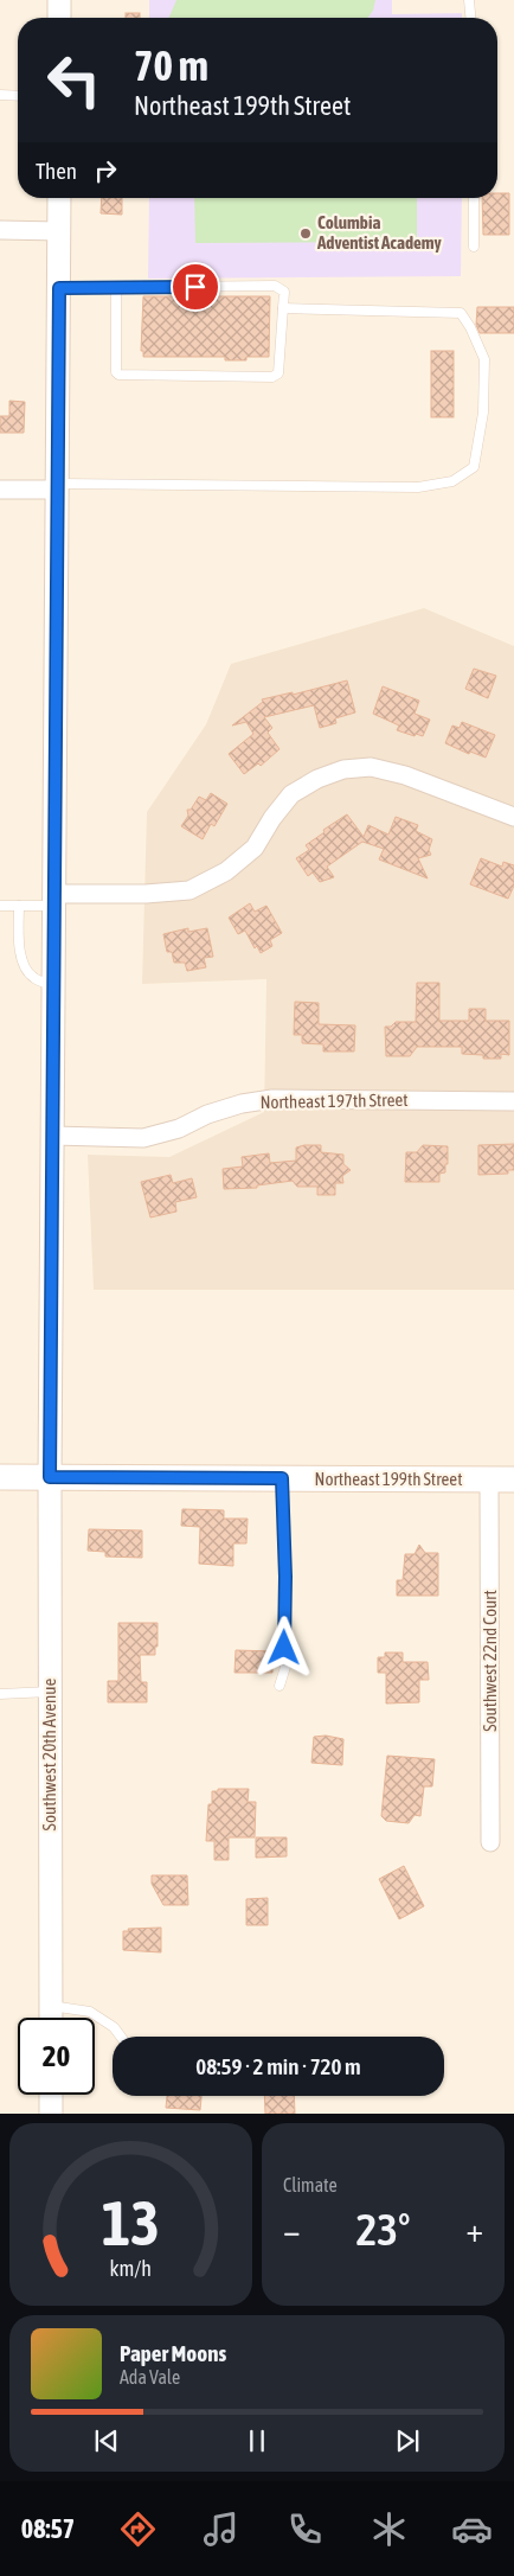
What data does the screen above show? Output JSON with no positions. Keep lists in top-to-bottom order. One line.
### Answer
{"streets":{"main road":["Northeast 199th Street"],"street":["Northeast 197th Street","Southwest 22nd Court","Southwest 20th Avenue"]},"crossings":[["Northeast 197th Street","Southwest 20th Avenue"],["Northeast 199th Street","Southwest 22nd Court"],["Northeast 199th Street","Southwest 20th Avenue"]],"places":["Columbia Adventist Academy"],"page":{"turn":["70 m","Northeast 199th Street"],"then":"Then","limit":"20","trip":"08:59 · 2 min · 720 m","tile":"Climate","heat":["−","23°","+"],"song":["Paper Moons","Ada Vale"],"tabs":"08:57","gauge":["13","km/h"]}}
